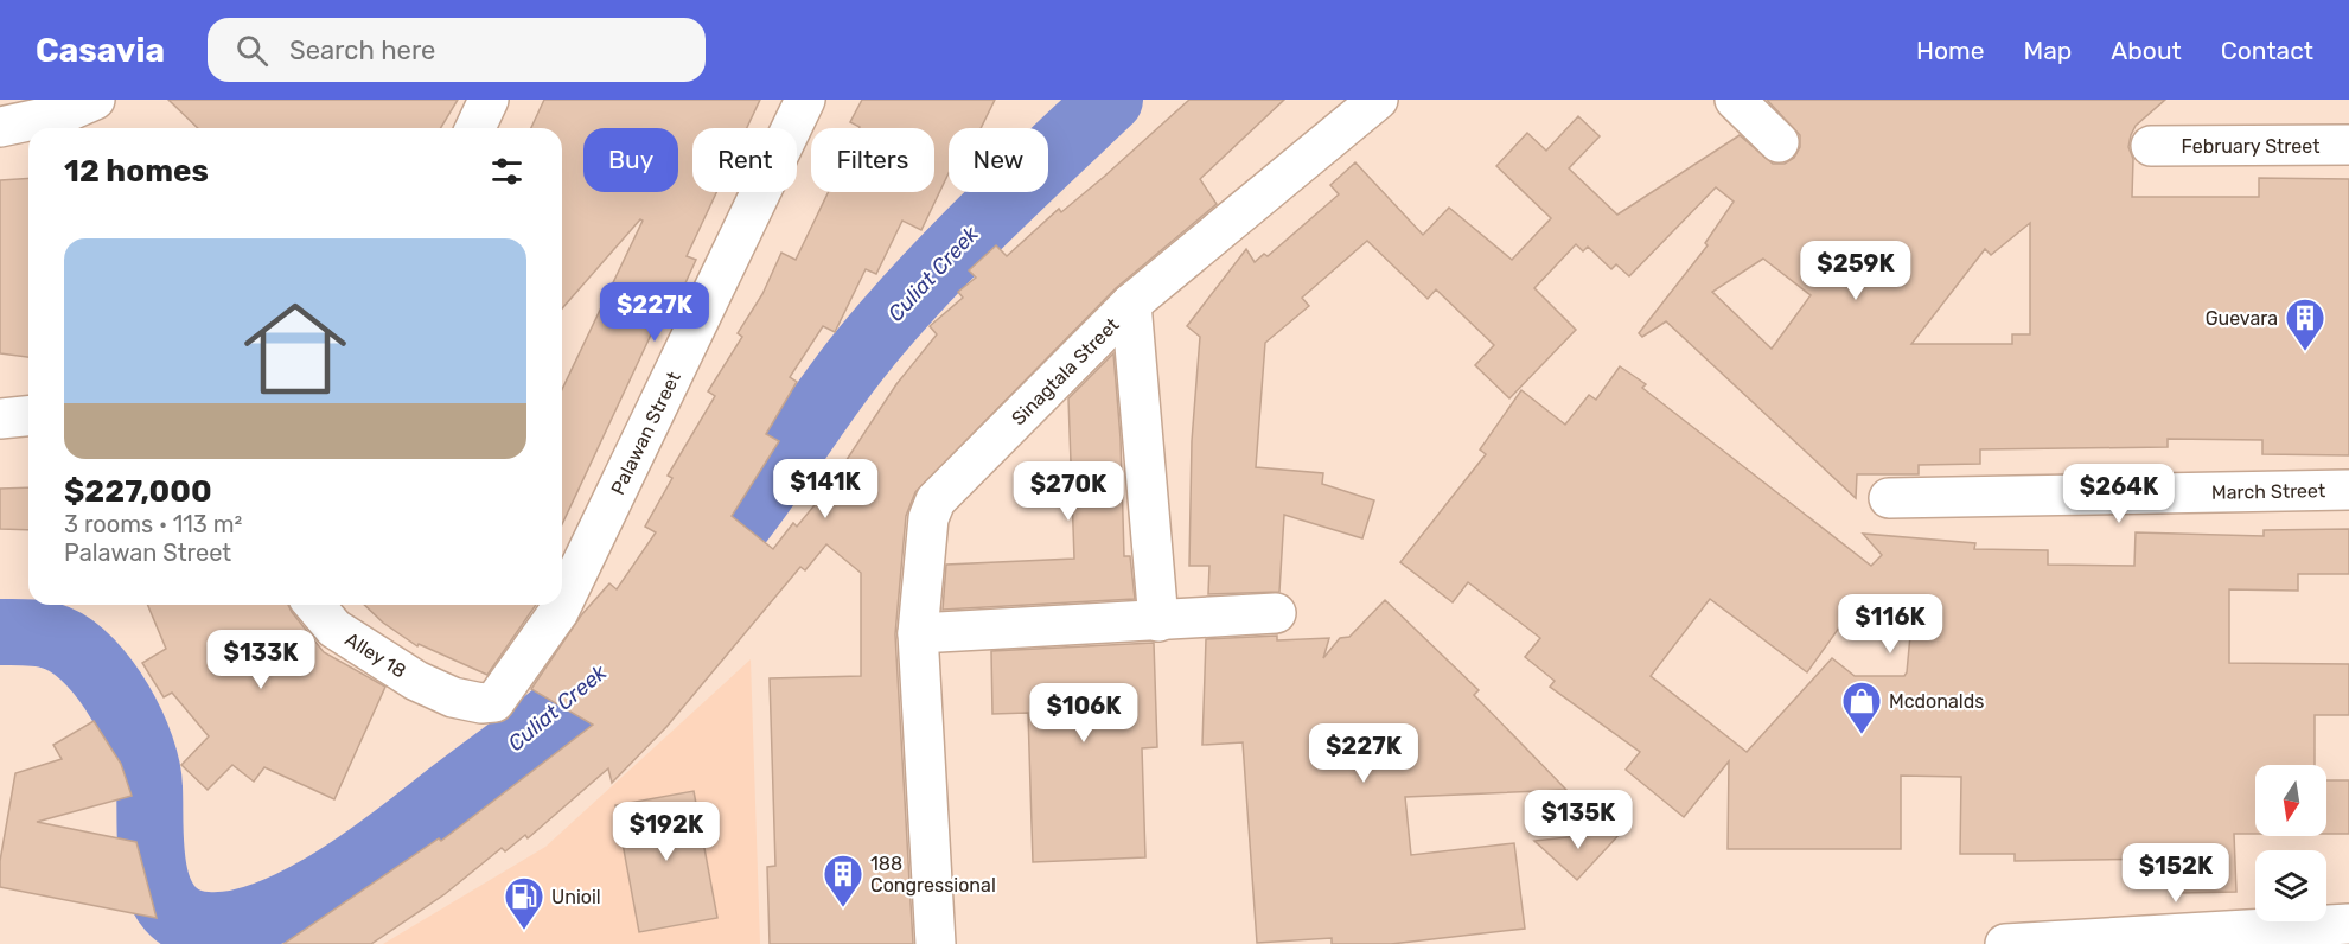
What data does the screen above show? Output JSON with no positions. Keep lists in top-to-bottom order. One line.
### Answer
{"streets":{"street":["February Street","Sinagtala Street","Palawan Street","March Street","Alley 18"]},"crossings":[["Palawan Street","Alley 18"]],"water":["Culiat Creek"],"places":{"building":["Guevara","188 Congressional"],"shop":["Mcdonalds"],"fuel station":["Unioil"]},"north":"bottom","page":{"header":"Casavia","search":"Search here","nav":["Home","Map","About","Contact"],"chip":["Buy","Rent","Filters","New"],"heading":"12 homes","list":[{"name":"$227,000","note":"3 rooms · 113 m² · Palawan Street"}],"price":["$259K","$227K","$141K","$270K","$264K","$116K","$133K","$106K","$227K","$135K","$192K","$152K"]}}
